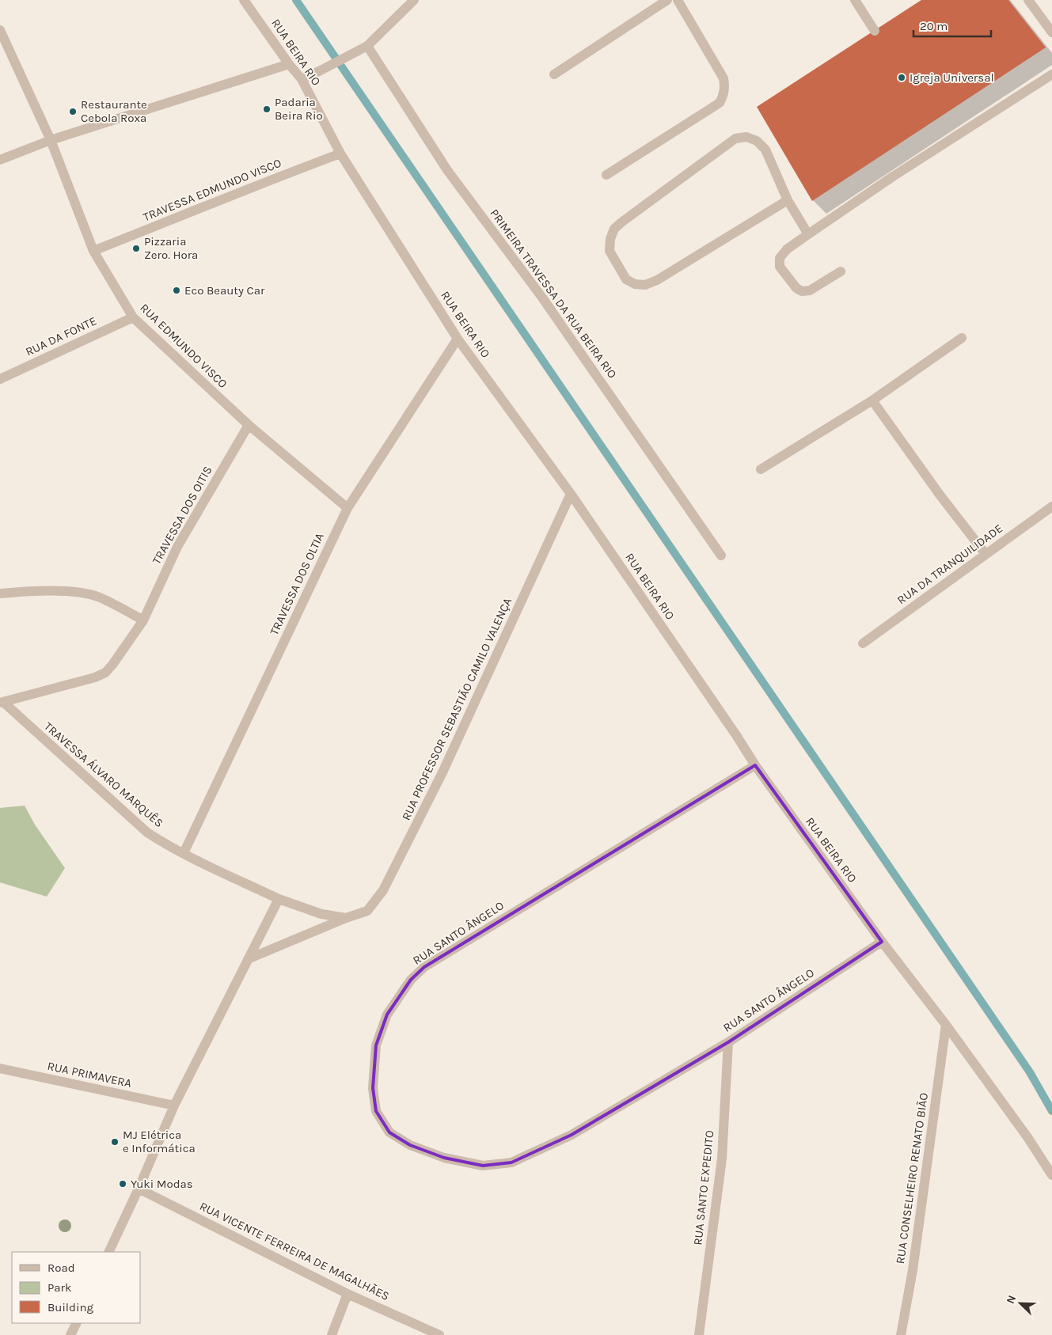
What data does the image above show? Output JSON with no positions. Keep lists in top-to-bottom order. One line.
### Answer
{"streets":{"street":["RUA BEIRA RIO","TRAVESSA EDMUNDO VISCO","PRIMEIRA TRAVESSA DA RUA BEIRA RIO","RUA DA FONTE","RUA EDMUNDO VISCO","TRAVESSA DOS OITIS","RUA DA TRANQUILIDADE","TRAVESSA DOS OLTIA","RUA PROFESSOR SEBASTIÃO CAMILO VALENÇA","TRAVESSA ÁLVARO MARQUÊS","RUA SANTO ÂNGELO","RUA PRIMAVERA","RUA CONSELHEIRO RENATO BIÃO","RUA SANTO EXPEDITO","RUA VICENTE FERREIRA DE MAGALHÃES"]},"crossings":[["RUA BEIRA RIO","TRAVESSA EDMUNDO VISCO"],["RUA BEIRA RIO","TRAVESSA DOS OLTIA"],["RUA BEIRA RIO","RUA PROFESSOR SEBASTIÃO CAMILO VALENÇA"],["RUA BEIRA RIO","RUA SANTO ÂNGELO"],["RUA BEIRA RIO","RUA CONSELHEIRO RENATO BIÃO"],["TRAVESSA EDMUNDO VISCO","RUA EDMUNDO VISCO"],["RUA DA FONTE","RUA EDMUNDO VISCO"],["RUA EDMUNDO VISCO","TRAVESSA DOS OITIS"],["RUA EDMUNDO VISCO","TRAVESSA DOS OLTIA"],["TRAVESSA DOS OITIS","TRAVESSA ÁLVARO MARQUÊS"],["TRAVESSA DOS OLTIA","TRAVESSA ÁLVARO MARQUÊS"],["RUA PROFESSOR SEBASTIÃO CAMILO VALENÇA","TRAVESSA ÁLVARO MARQUÊS"],["RUA SANTO ÂNGELO","RUA SANTO EXPEDITO"]],"places":["Igreja Universal","Padaria Beira Rio","Restaurante Cebola Roxa","Pizzaria Zero. Hora","Eco Beauty Car","MJ Elétrica e Informática","Yuki Modas"],"legend":["Road","Park","Building"],"scale_bar":"20 m","north":"top left"}
